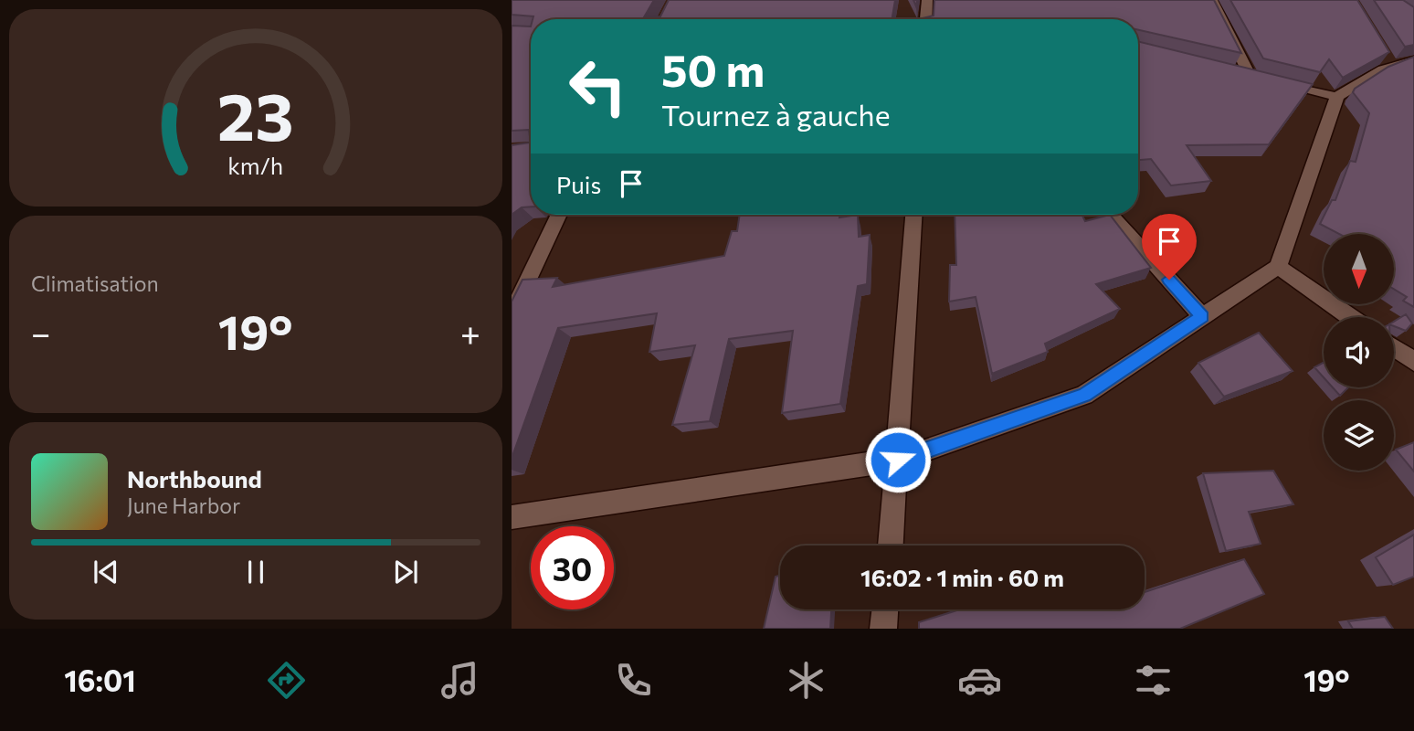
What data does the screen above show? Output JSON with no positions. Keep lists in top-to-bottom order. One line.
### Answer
{"north":"bottom","page":{"turn":["50 m","Tournez à gauche"],"then":"Puis","tile":"Climatisation","heat":["−","19°","+"],"song":["Northbound","June Harbor"],"limit":"30","trip":"16:02 · 1 min · 60 m","tabs":["16:01","19°"],"gauge":["23","km/h"]}}
